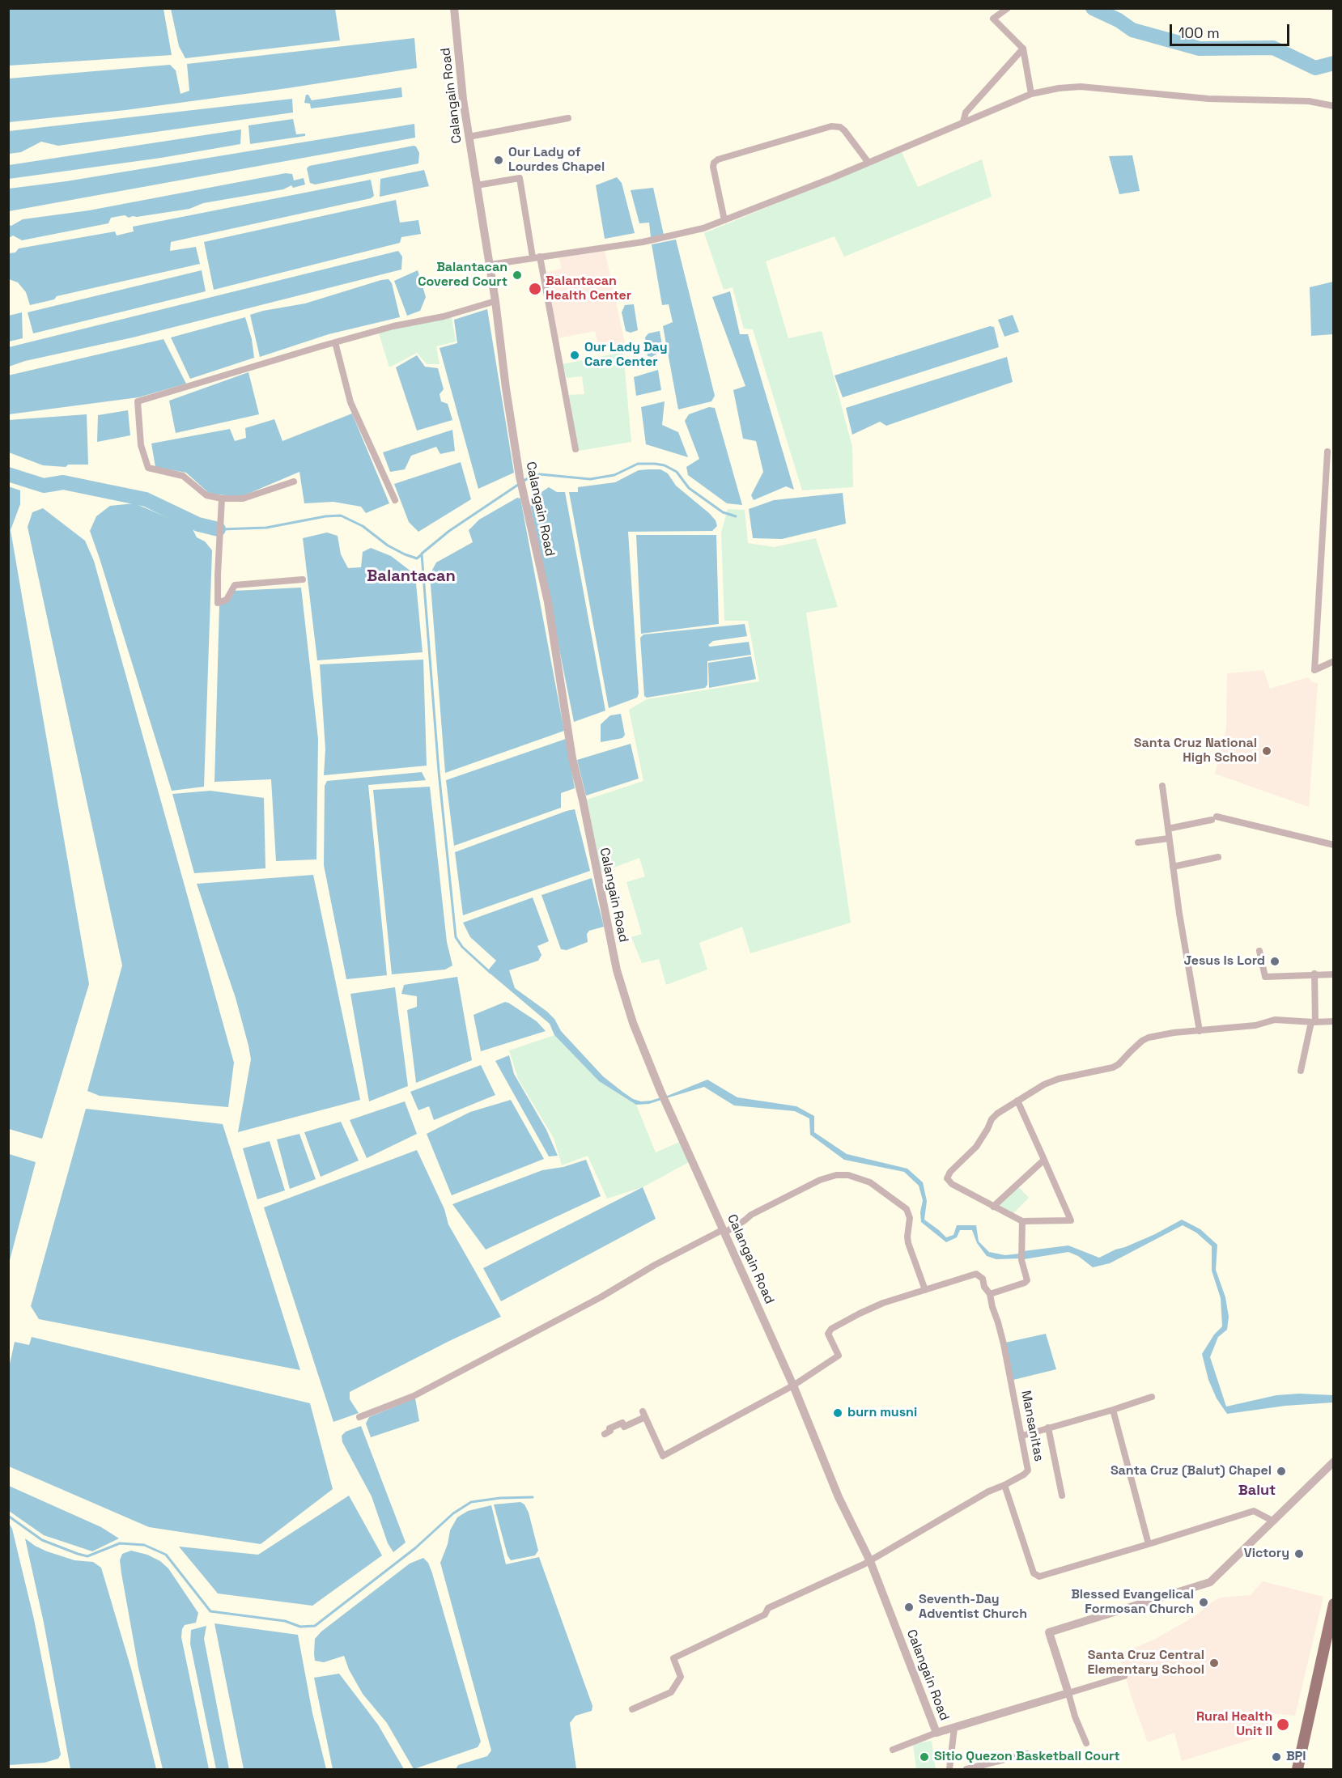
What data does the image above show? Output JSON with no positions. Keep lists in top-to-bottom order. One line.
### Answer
{"streets":{"street":["Calangain Road","Mansanitas"]},"crossings":[["Calangain Road","Mansanitas"]],"districts":["Balantacan","Balut"],"places":["Our Lady of Lourdes Chapel","Balantacan Covered Court","Balantacan Health Center","Our Lady Day Care Center","Santa Cruz National High School","Jesus Is Lord","burn musni","Santa Cruz (Balut) Chapel","Victory","Blessed Evangelical Formosan Church","Seventh-Day Adventist Church","Santa Cruz Central Elementary School","Rural Health Unit II","Sitio Quezon Basketball Court","BPI"],"scale_bar":"100 m"}
